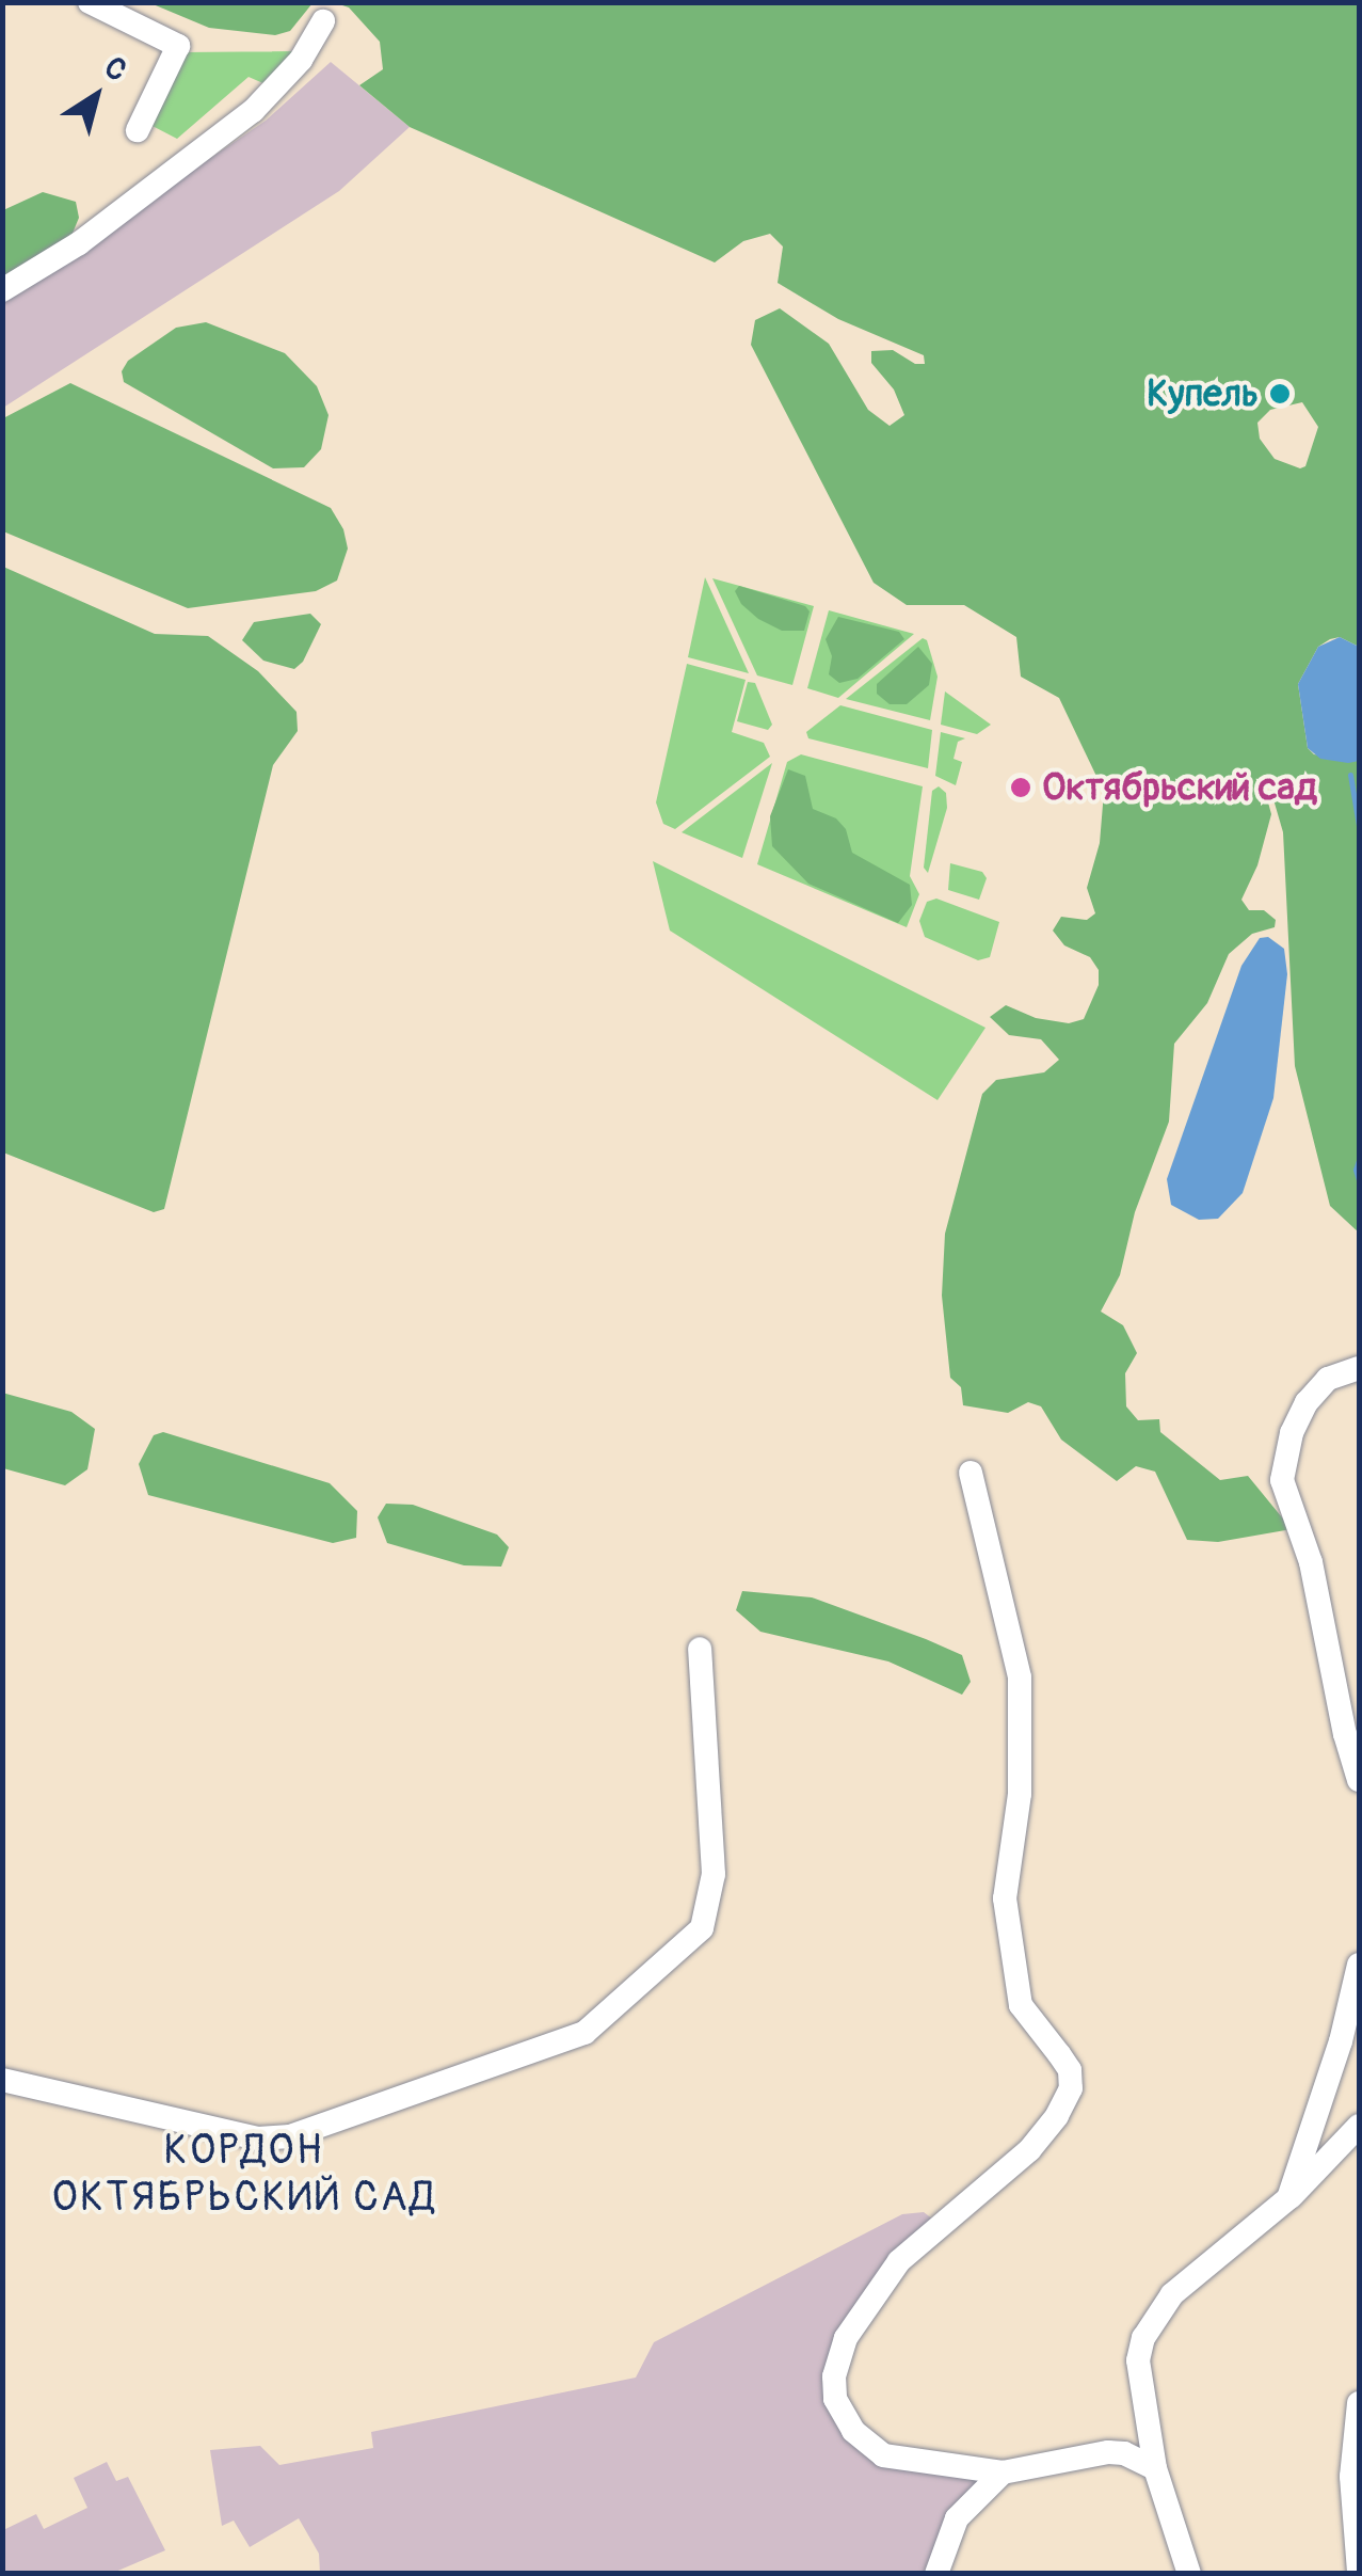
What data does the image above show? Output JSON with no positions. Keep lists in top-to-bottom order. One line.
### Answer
{"districts":["КОРДОН ОКТЯБРЬСКИЙ САД"],"places":["Купель","Октябрьский сад"],"north":"top right"}
